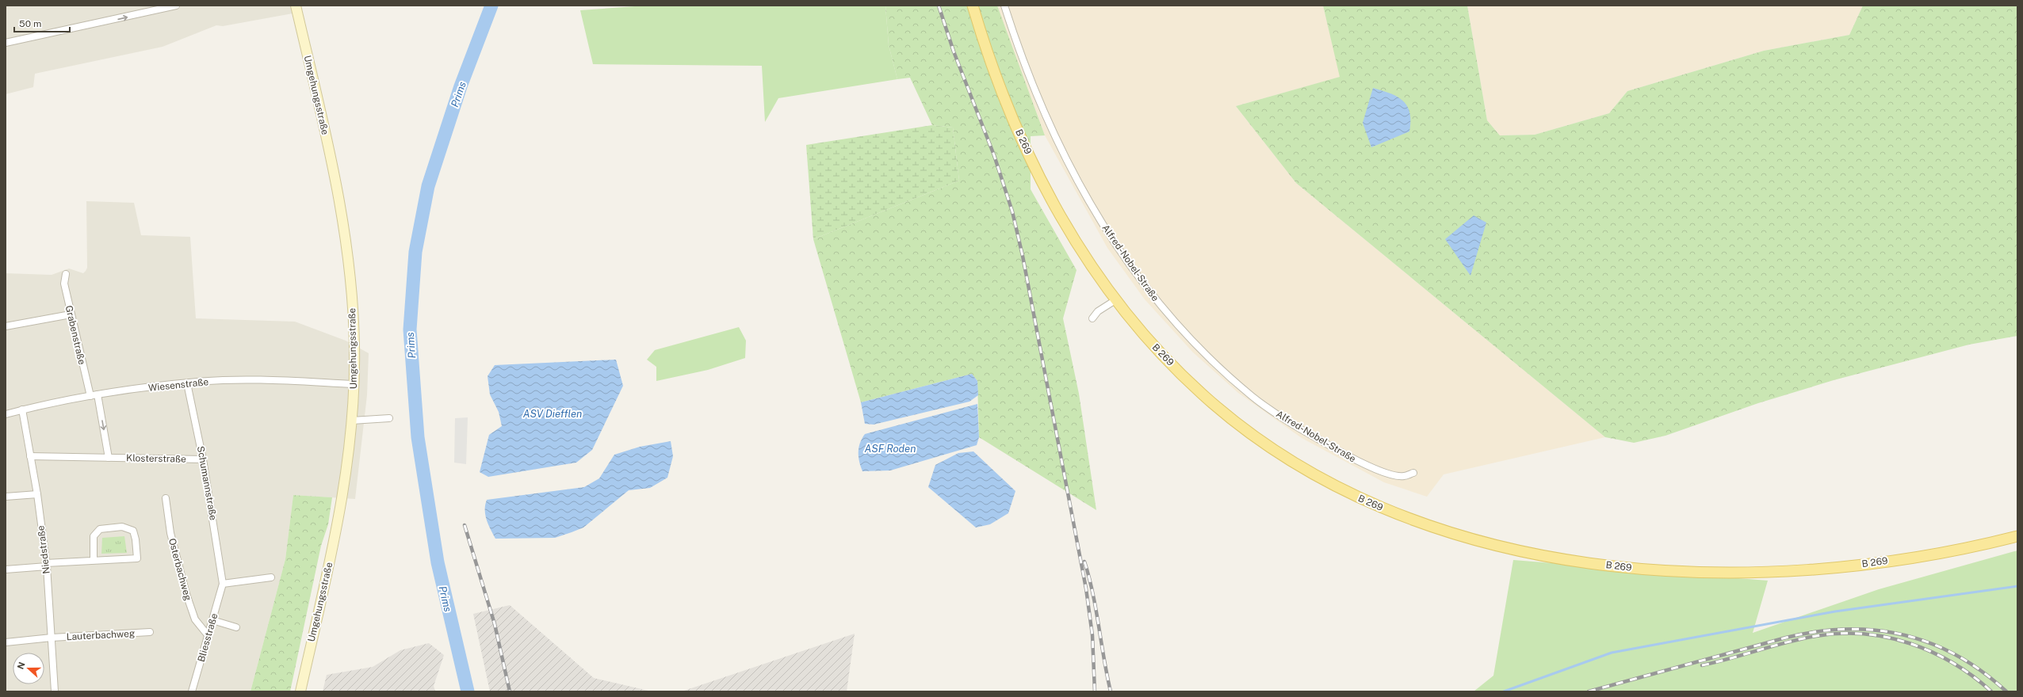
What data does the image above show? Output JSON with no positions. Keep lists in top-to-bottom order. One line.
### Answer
{"streets":{"main road":["Umgehungsstraße","B 269"],"street":["Alfred-Nobel-Straße","Grabenstraße","Wiesenstraße","Klosterstraße","Schumannstraße","Niedstraße","Osterbachweg","Lauterbachweg","Bliesstraße"]},"crossings":[["Umgehungsstraße","Wiesenstraße"],["Grabenstraße","Wiesenstraße"],["Wiesenstraße","Schumannstraße"],["Wiesenstraße","Niedstraße"],["Klosterstraße","Schumannstraße"],["Klosterstraße","Niedstraße"],["Schumannstraße","Bliesstraße"],["Niedstraße","Lauterbachweg"],["Osterbachweg","Bliesstraße"]],"water":["Prims","ASV Diefflen","ASF Roden"],"scale_bar":"50 m","north":"left"}
